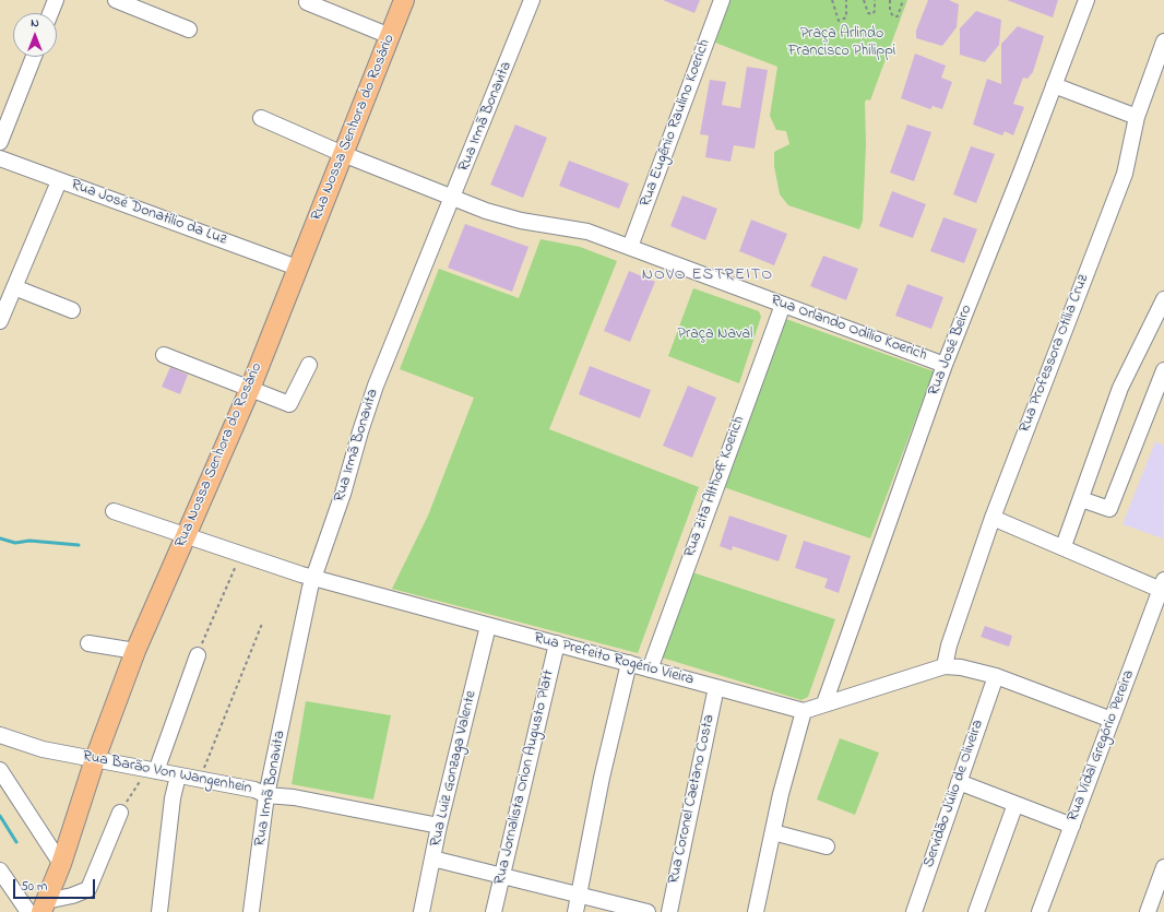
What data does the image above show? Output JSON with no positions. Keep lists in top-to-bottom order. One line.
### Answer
{"streets":{"main road":["Rua Nossa Senhora do Rosário"],"street":["Rua Irmã Bonavita","Rua Eugênio Raulino Koerich","Rua José Donatílio da Luz","Rua Orlando Odílio Koerich","Rua José Beiro","Rua Professora Otília Cruz","Rua Zita Althoff Koerich","Rua Prefeito Rogério Vieira","Rua Vidal Gregório Pereira","Rua Luiz Gonzaga Valente","Rua Barão Von Wangenhein","Rua Jornalista Orion Augusto Platt","Servidão Júlio de Oliveira","Rua Coronel Caetano Costa"]},"crossings":[["Rua Irmã Bonavita","Rua Orlando Odílio Koerich"],["Rua Irmã Bonavita","Rua Prefeito Rogério Vieira"],["Rua Irmã Bonavita","Rua Barão Von Wangenhein"],["Rua Eugênio Raulino Koerich","Rua Orlando Odílio Koerich"],["Rua Nossa Senhora do Rosário","Rua José Donatílio da Luz"],["Rua Nossa Senhora do Rosário","Rua Orlando Odílio Koerich"],["Rua Nossa Senhora do Rosário","Rua Prefeito Rogério Vieira"],["Rua Nossa Senhora do Rosário","Rua Barão Von Wangenhein"],["Rua Orlando Odílio Koerich","Rua José Beiro"],["Rua Orlando Odílio Koerich","Rua Zita Althoff Koerich"],["Rua Zita Althoff Koerich","Rua Prefeito Rogério Vieira"],["Rua Prefeito Rogério Vieira","Rua Luiz Gonzaga Valente"],["Rua Prefeito Rogério Vieira","Rua Jornalista Orion Augusto Platt"],["Rua Prefeito Rogério Vieira","Rua Coronel Caetano Costa"],["Rua Luiz Gonzaga Valente","Rua Barão Von Wangenhein"]],"districts":["NOVO ESTREITO"],"parks":["Praça Arlindo Francisco Philippi","Praça Naval"],"scale_bar":"50 m","north":"top"}
